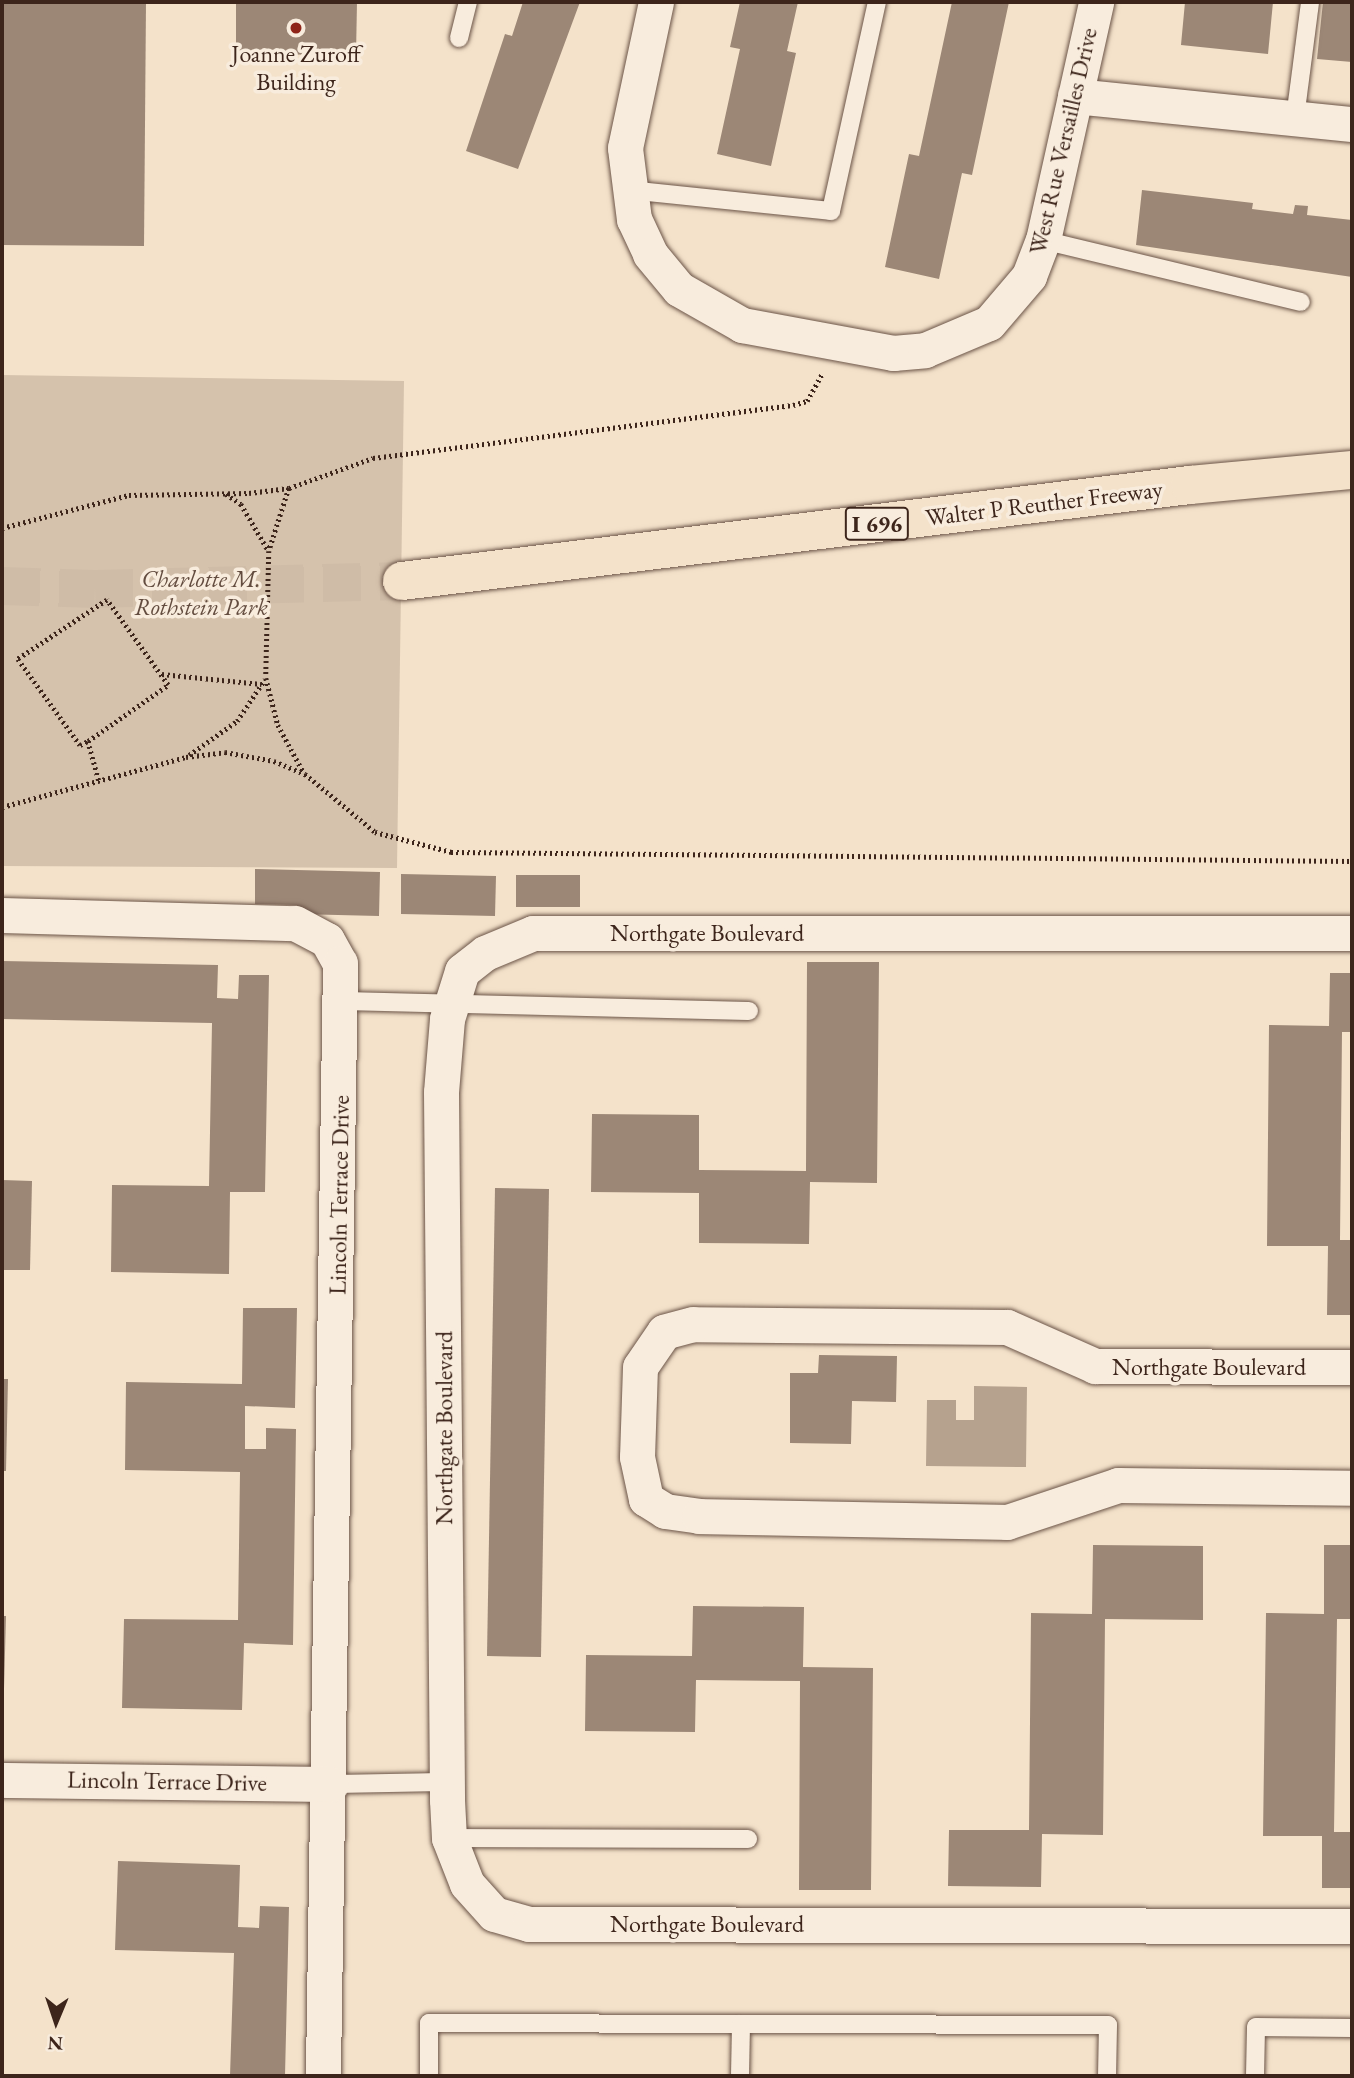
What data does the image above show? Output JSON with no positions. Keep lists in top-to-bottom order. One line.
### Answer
{"streets":{"highway":["Walter P Reuther Freeway","I 696"],"street":["West Rue Versailles Drive","Northgate Boulevard","Lincoln Terrace Drive"]},"parks":["Charlotte M. Rothstein Park"],"places":["Joanne Zuroff Building"],"north":"bottom"}
